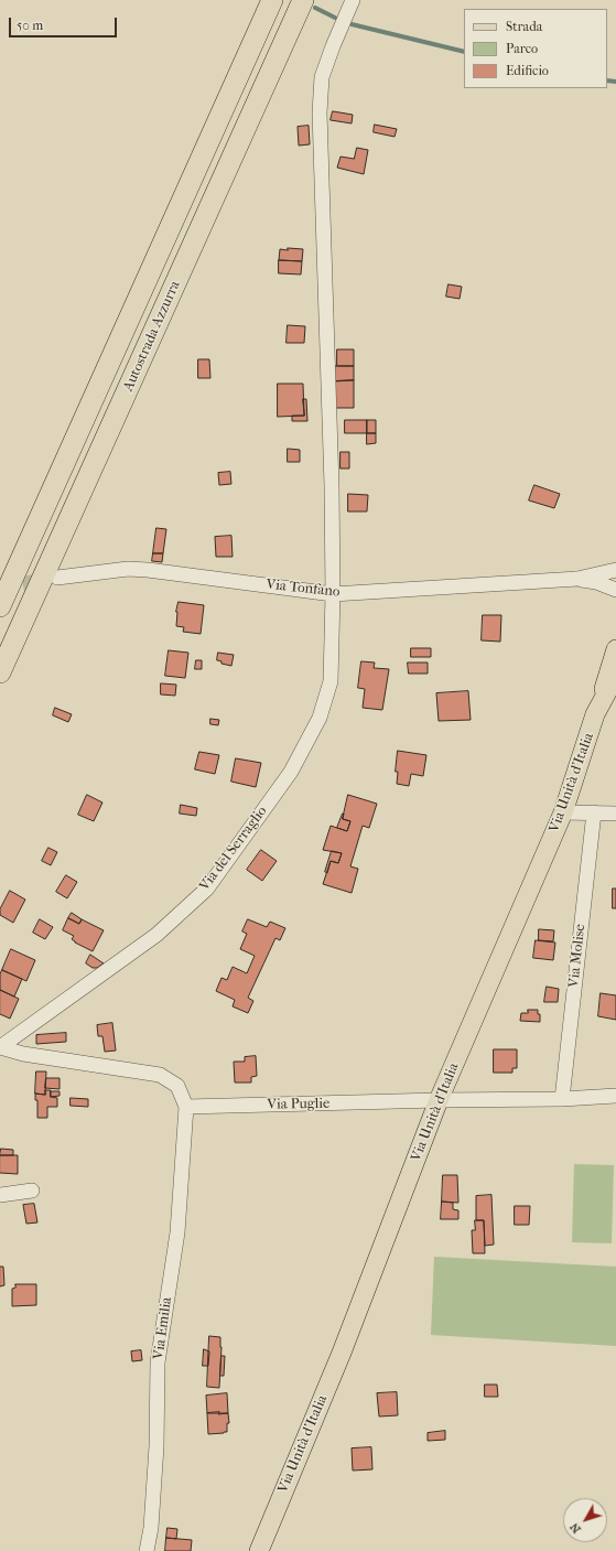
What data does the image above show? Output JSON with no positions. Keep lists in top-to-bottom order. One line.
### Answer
{"streets":{"highway":["Autostrada Azzurra"],"main road":["Via Unità d'Italia"],"street":["Via Tonfano","Via del Serraglio","Via Molise","Via Puglie","Via Emilia"]},"crossings":[["Via Tonfano","Via del Serraglio"],["Via Unità d'Italia","Via Puglie"],["Via Molise","Via Puglie"],["Via Puglie","Via Emilia"]],"legend":["Strada","Parco","Edificio"],"scale_bar":"50 m","north":"bottom left"}
